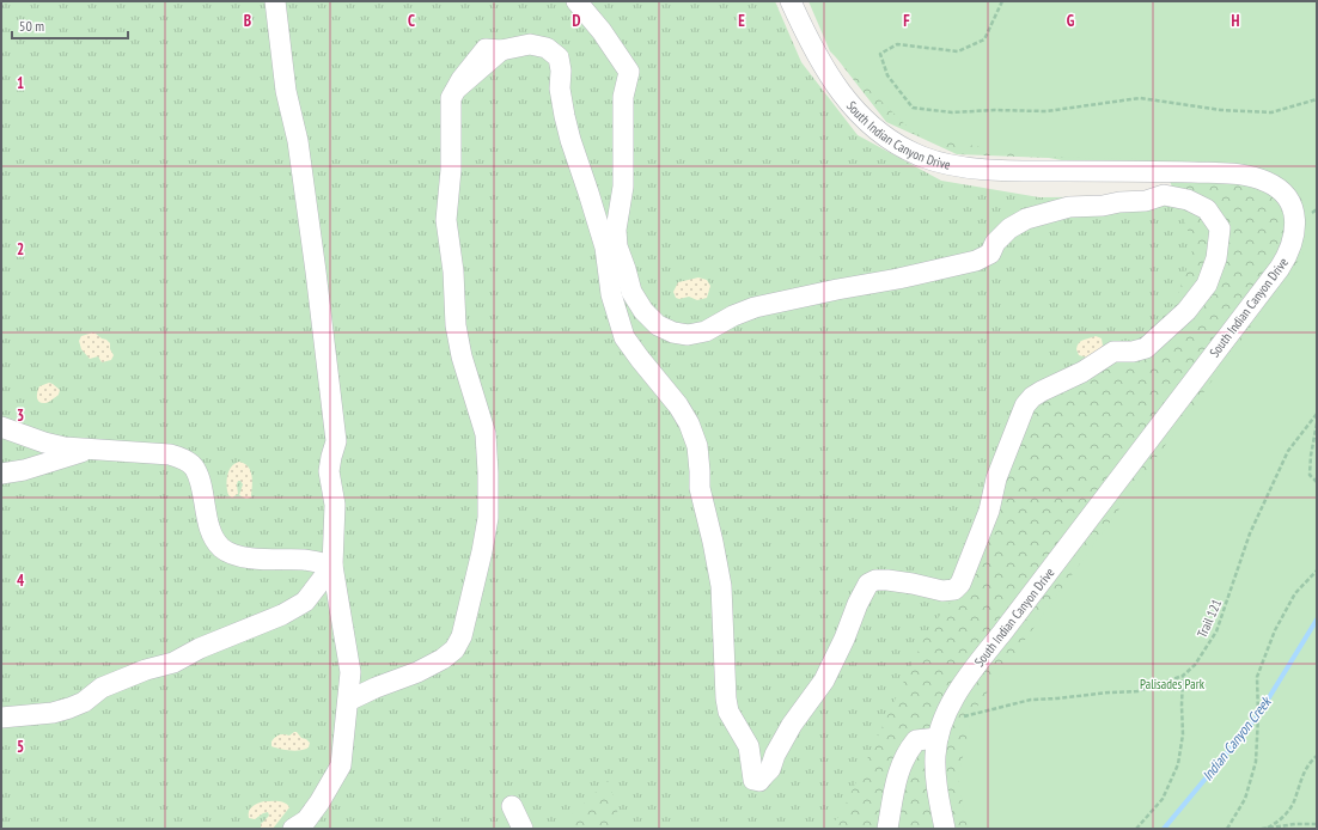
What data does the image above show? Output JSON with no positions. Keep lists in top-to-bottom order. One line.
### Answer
{"streets":{"street":["South Indian Canyon Drive"],"path":["Trail 121"]},"water":["Indian Canyon Creek"],"parks":["Palisades Park"],"scale_bar":"50 m","grid":{"columns":["B","C","D","E","F","G","H"],"rows":["1","2","3","4","5"]}}
